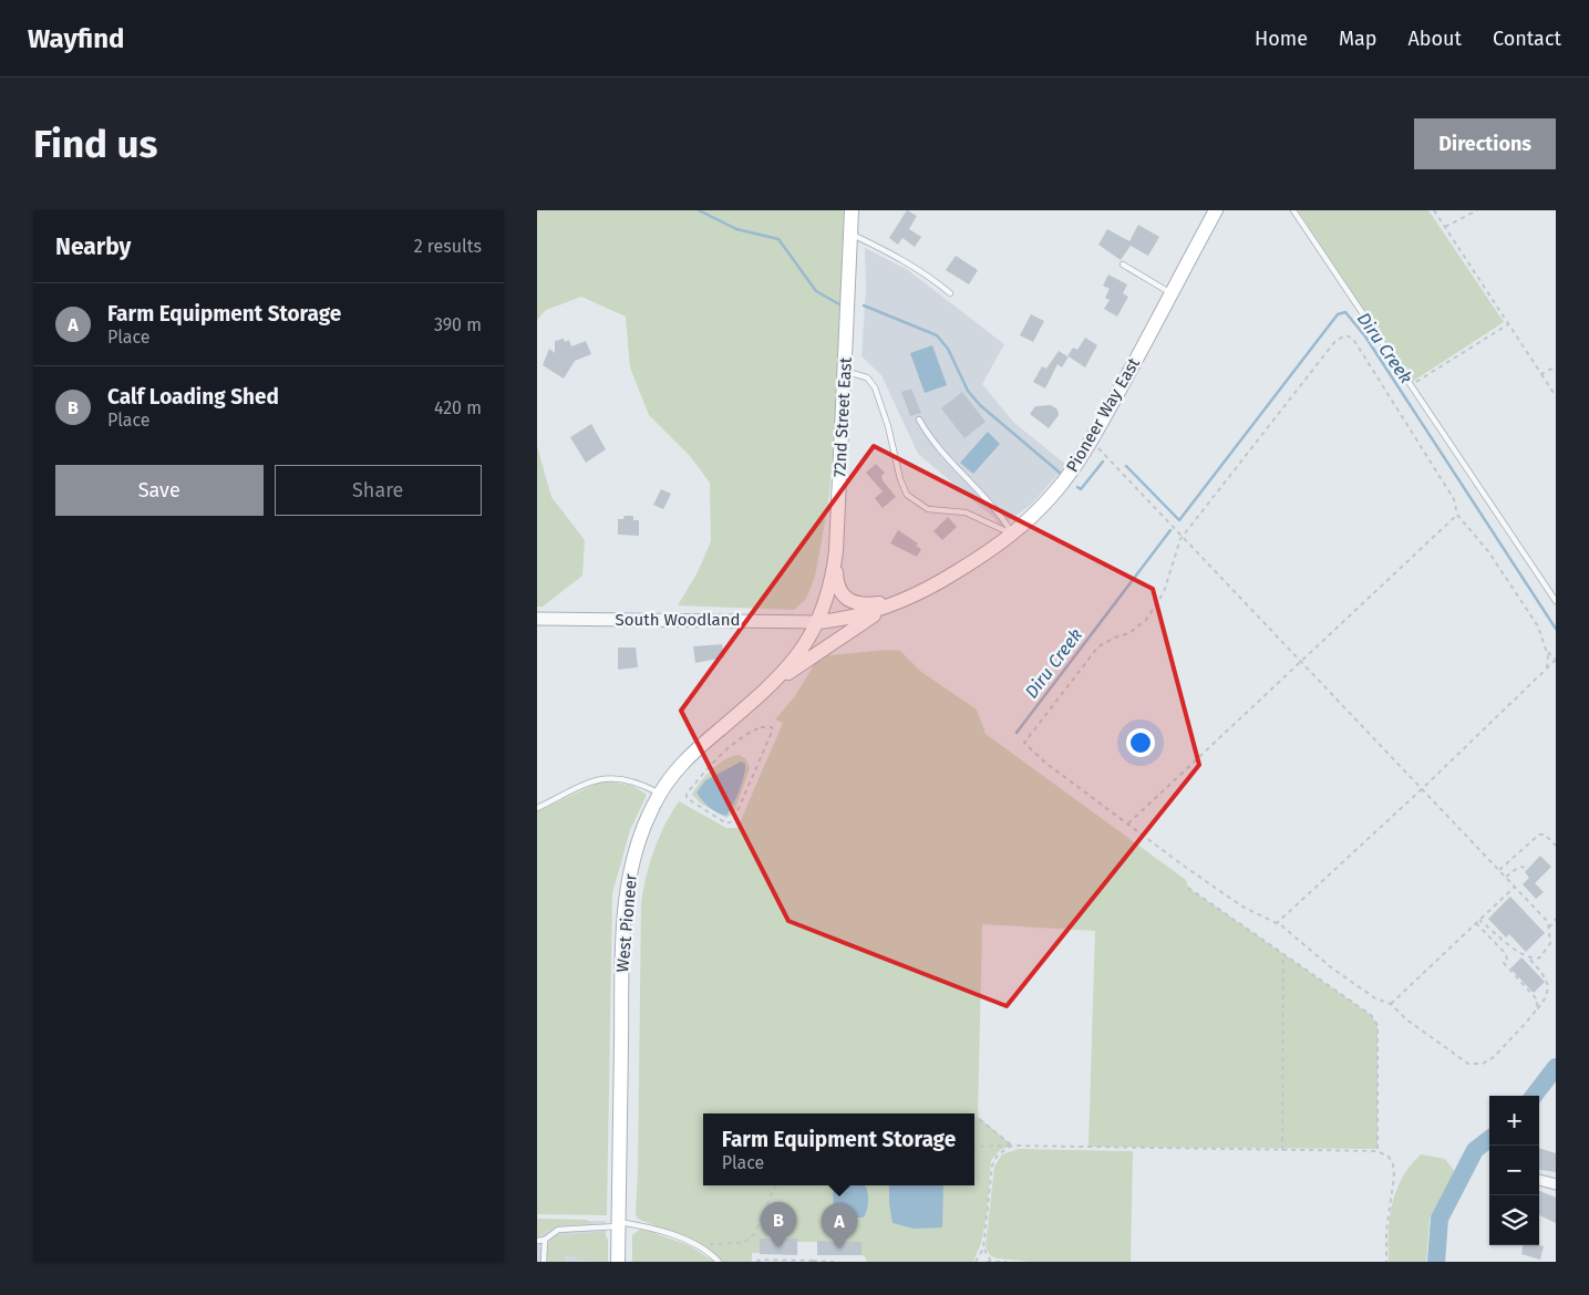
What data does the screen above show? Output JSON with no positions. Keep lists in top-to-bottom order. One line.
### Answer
{"streets":{"main road":["Pioneer Way East","72nd Street East","West Pioneer"],"street":["South Woodland"]},"crossings":[["Pioneer Way East","72nd Street East"],["Pioneer Way East","South Woodland"],["Pioneer Way East","West Pioneer"],["72nd Street East","South Woodland"],["72nd Street East","West Pioneer"],["South Woodland","West Pioneer"]],"water":["Diru Creek"],"page":{"header":"Wayfind","nav":["Home","Map","About","Contact"],"buttons":["Directions",["Save","Share"]],"title":"Find us","heading":["Nearby","2 results"],"list":[{"mark":"A","name":"Farm Equipment Storage","note":"Place","value":"390 m"},{"mark":"B","name":"Calf Loading Shed","note":"Place","value":"420 m"}],"map_buttons":["+","−"],"popup":["Farm Equipment Storage","Place"],"pins":["B","A"]}}
